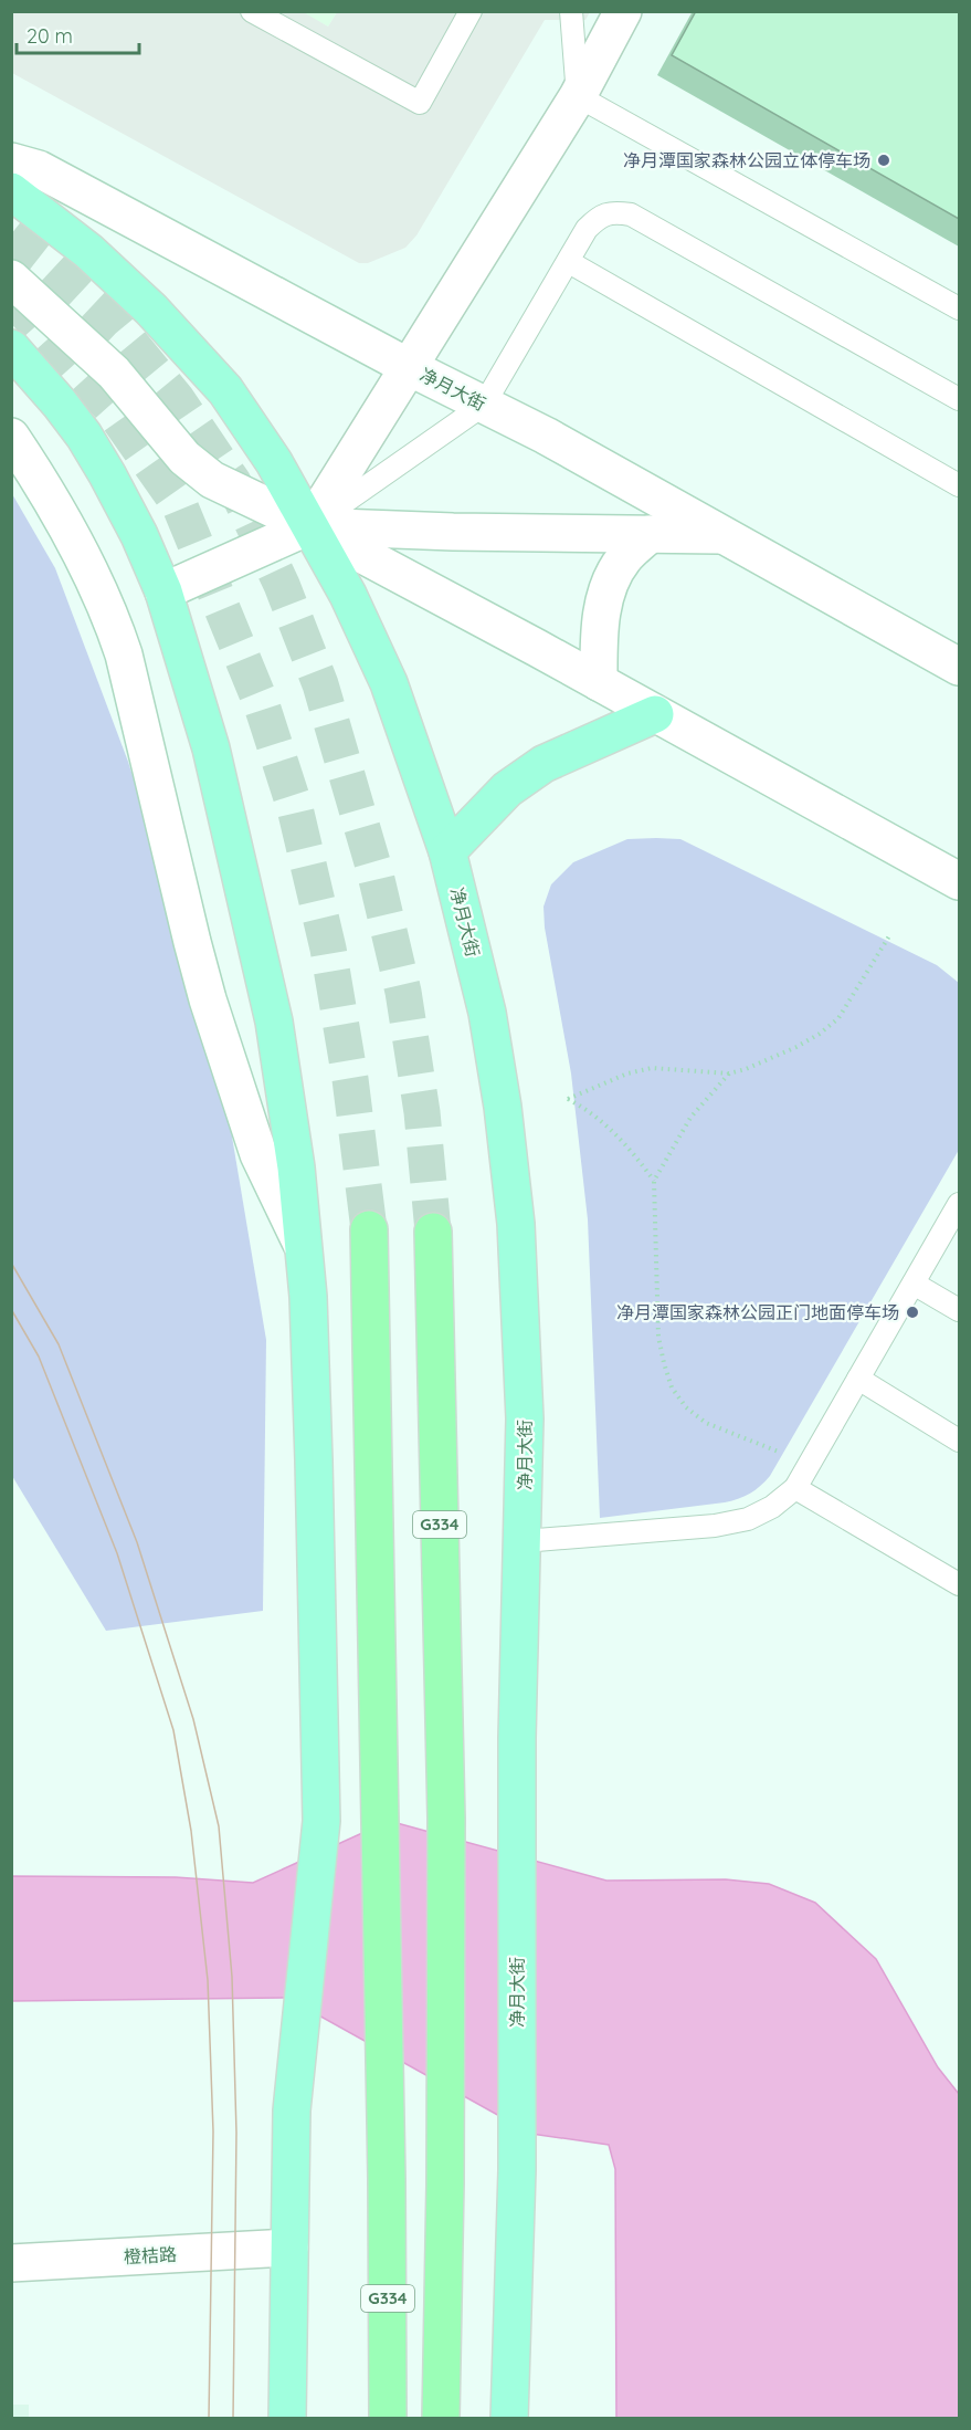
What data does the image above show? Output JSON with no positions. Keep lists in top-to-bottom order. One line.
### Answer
{"streets":{"highway":["G334"],"main road":["净月大街"],"street":["橙桔路"]},"places":["净月潭国家森林公园立体停车场","净月潭国家森林公园正门地面停车场"],"scale_bar":"20 m"}
